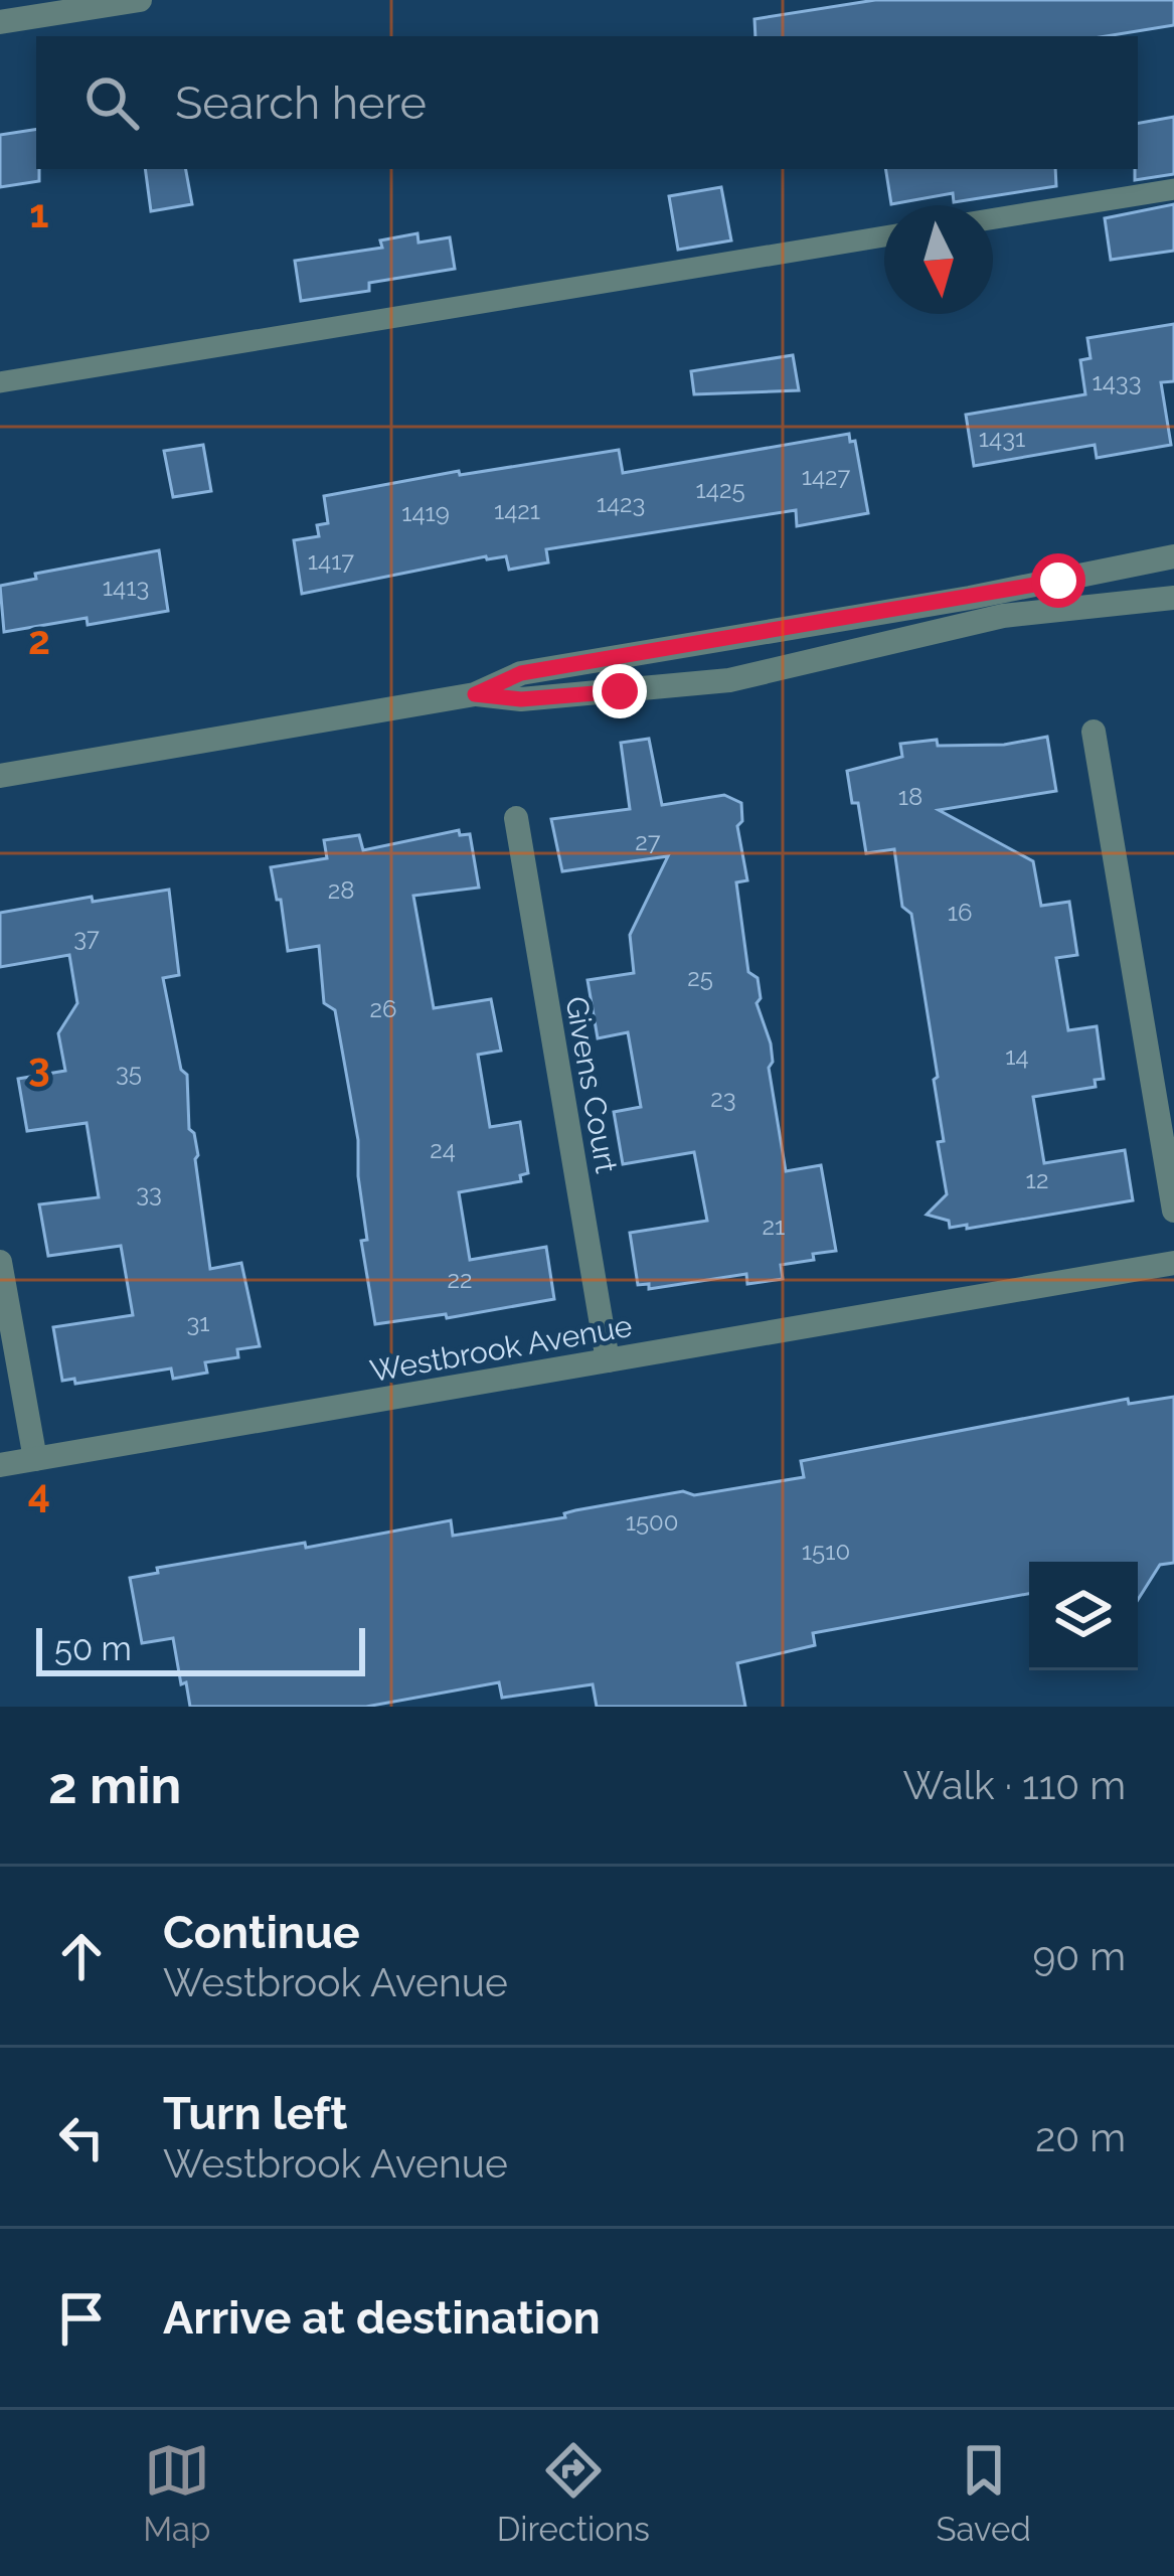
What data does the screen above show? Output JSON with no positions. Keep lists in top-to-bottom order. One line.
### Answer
{"streets":{"street":["Givens Court","Westbrook Avenue"]},"crossings":[["Givens Court","Westbrook Avenue"]],"house_numbers":["1433","1431","1427","1425","1423","1421","1419","1417","1413","18","27","28","16","37","25","26","14","35","23","24","12","33","21","22","31","1500","1510"],"scale_bar":"50 m","north":"bottom","page":{"search":"Search here","scale":"50 m","heading":["2 min","Walk · 110 m"],"list":[["Continue","Westbrook Avenue","90 m"],["Turn left","Westbrook Avenue","20 m"],"Arrive at destination"],"nav":["Map","Directions","Saved"]},"grid":{"rows":["1","2","3","4"]}}
